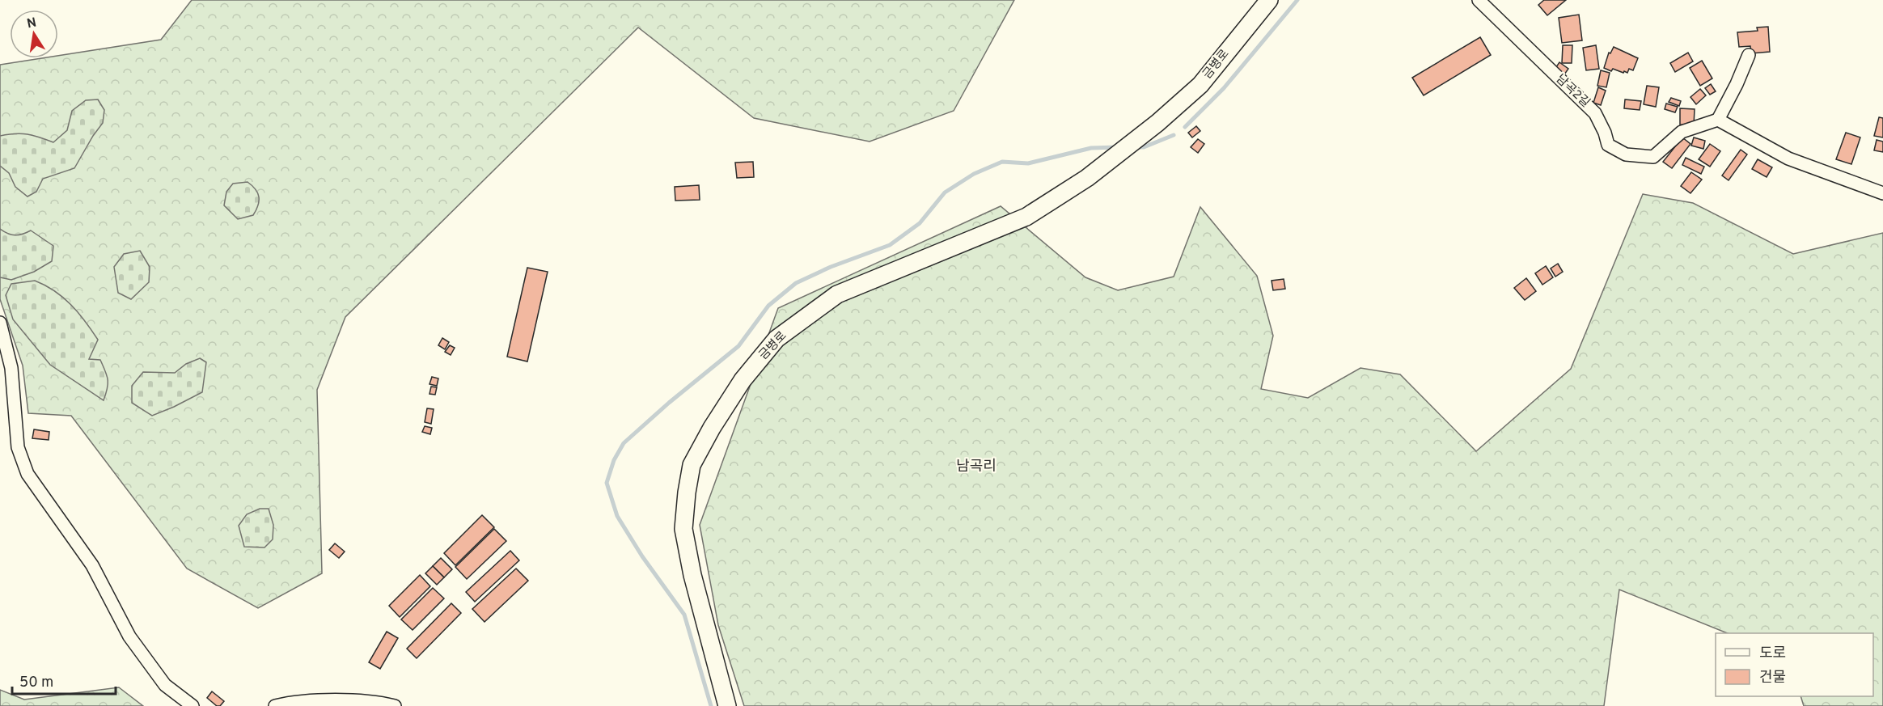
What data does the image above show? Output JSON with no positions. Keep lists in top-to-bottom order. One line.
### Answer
{"streets":{"street":["금병로","남곡2길"]},"districts":["남곡리"],"legend":["도로","건물"],"scale_bar":"50 m","north":"top"}
